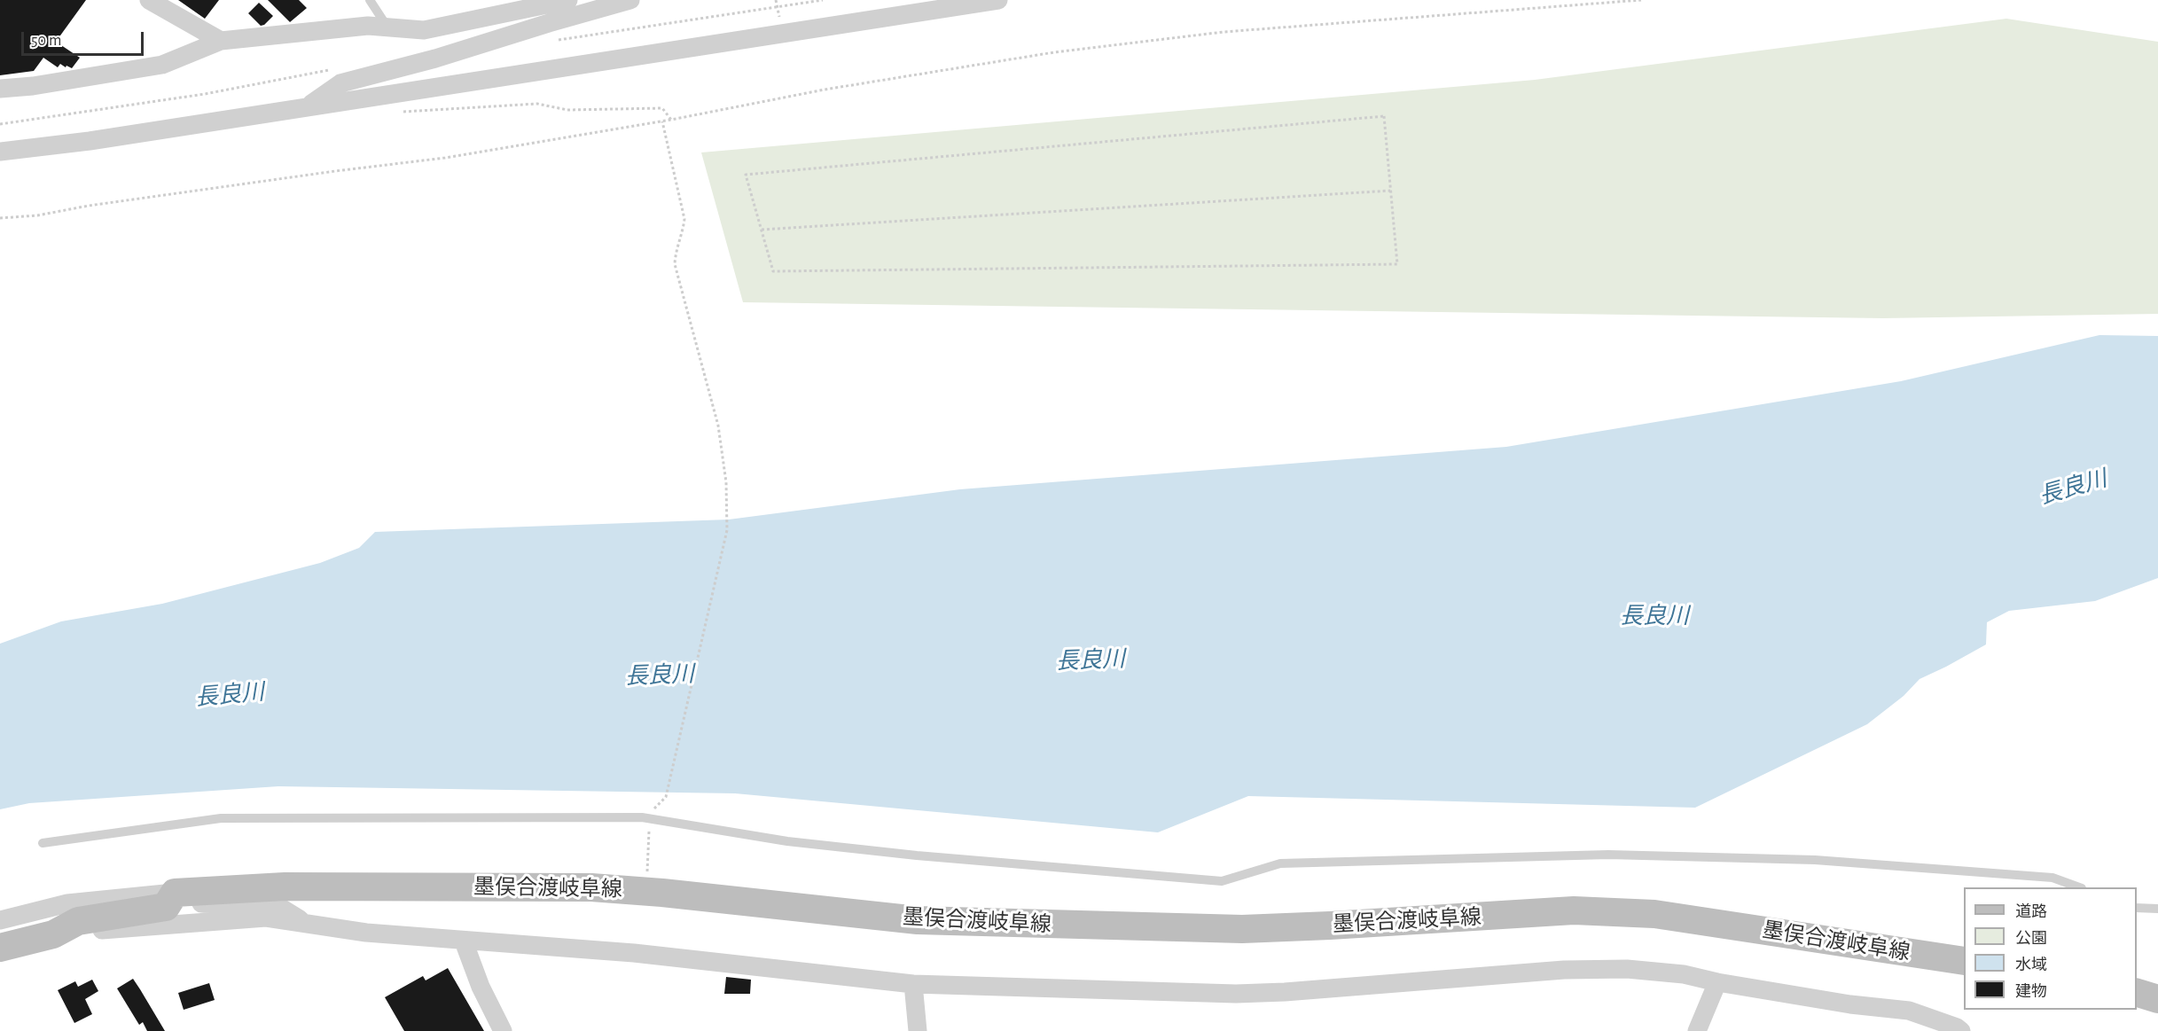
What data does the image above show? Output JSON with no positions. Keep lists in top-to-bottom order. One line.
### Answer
{"streets":{"main road":["墨俣合渡岐阜線"]},"water":["長良川"],"legend":["道路","公園","水域","建物"],"scale_bar":"50 m"}
